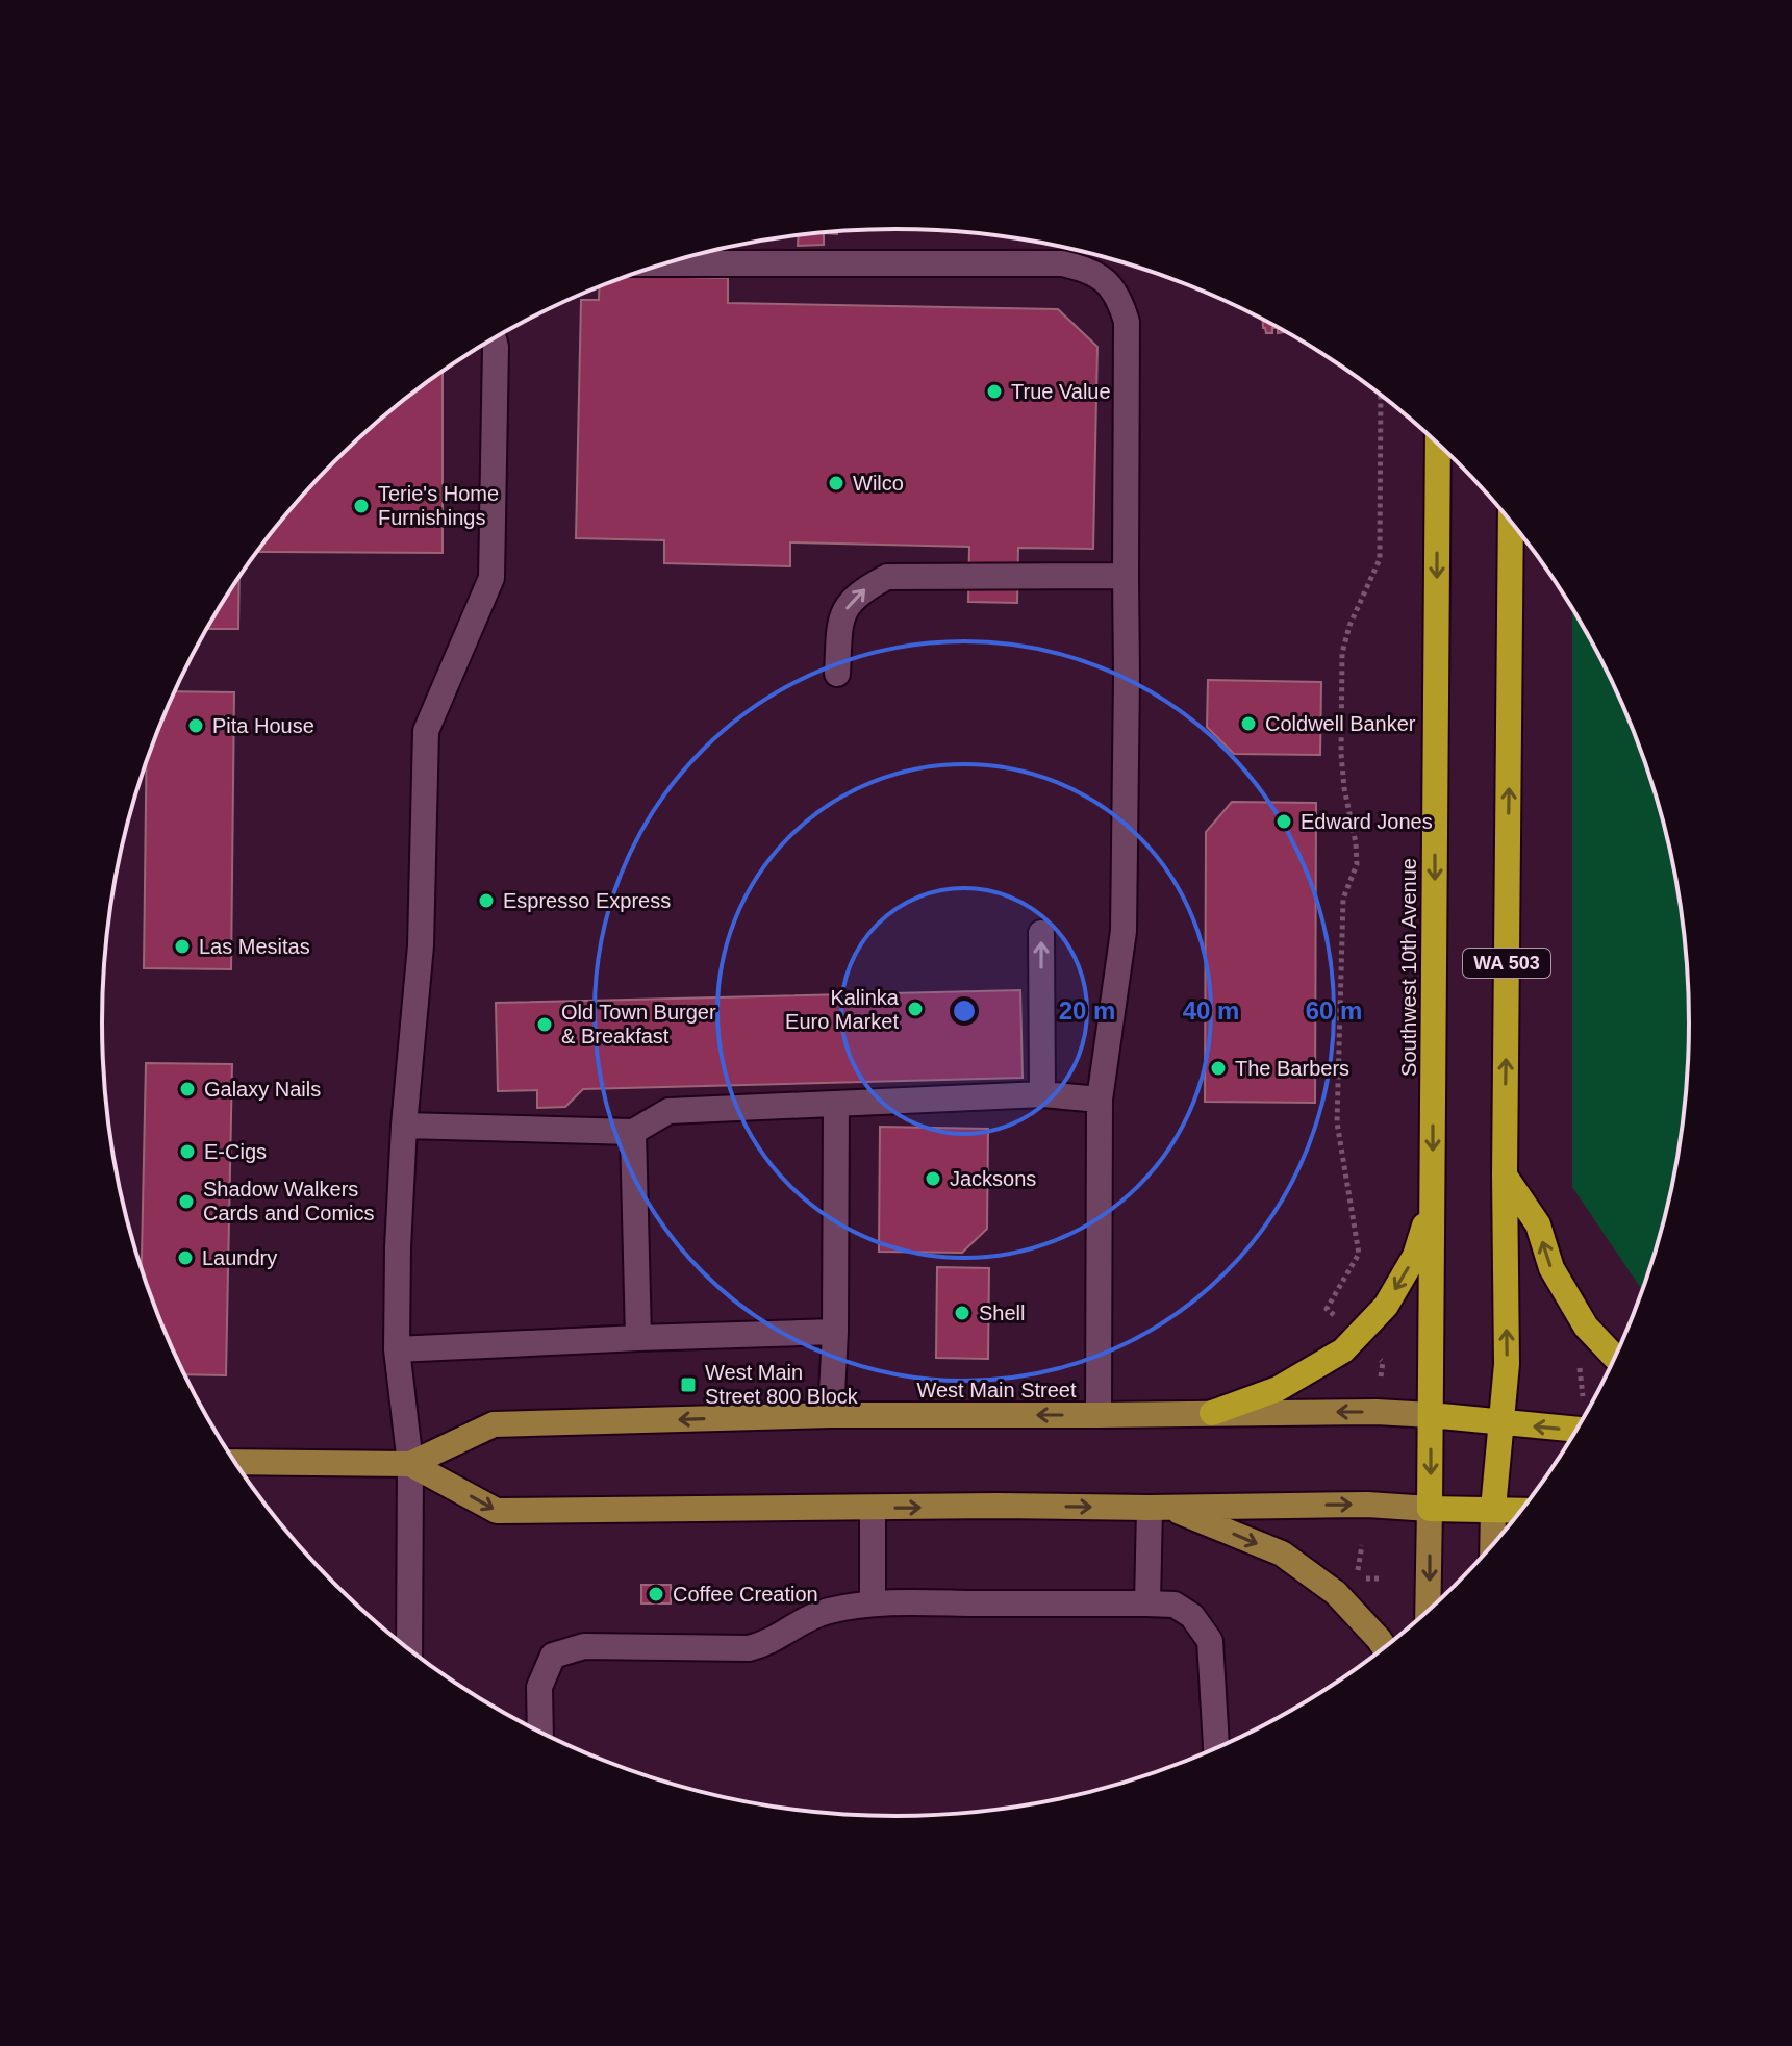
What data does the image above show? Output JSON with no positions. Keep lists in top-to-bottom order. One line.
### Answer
{"streets":{"highway":["WA 503","Southwest 10th Avenue","West Main Street"]},"crossings":[["WA 503","Southwest 10th Avenue"],["WA 503","West Main Street"],["Southwest 10th Avenue","West Main Street"]],"places":{"other":["True Value","Wilco","Terie's Home Furnishings","Coldwell Banker","Pita House","Edward Jones","Espresso Express","Las Mesitas","Kalinka Euro Market","Old Town Burger & Breakfast","The Barbers","Galaxy Nails","E-Cigs","Jacksons","Shadow Walkers Cards and Comics","Laundry","Shell","Coffee Creation"],"transit":["West Main Street 800 Block"]},"rings":["20 m","40 m","60 m"]}
